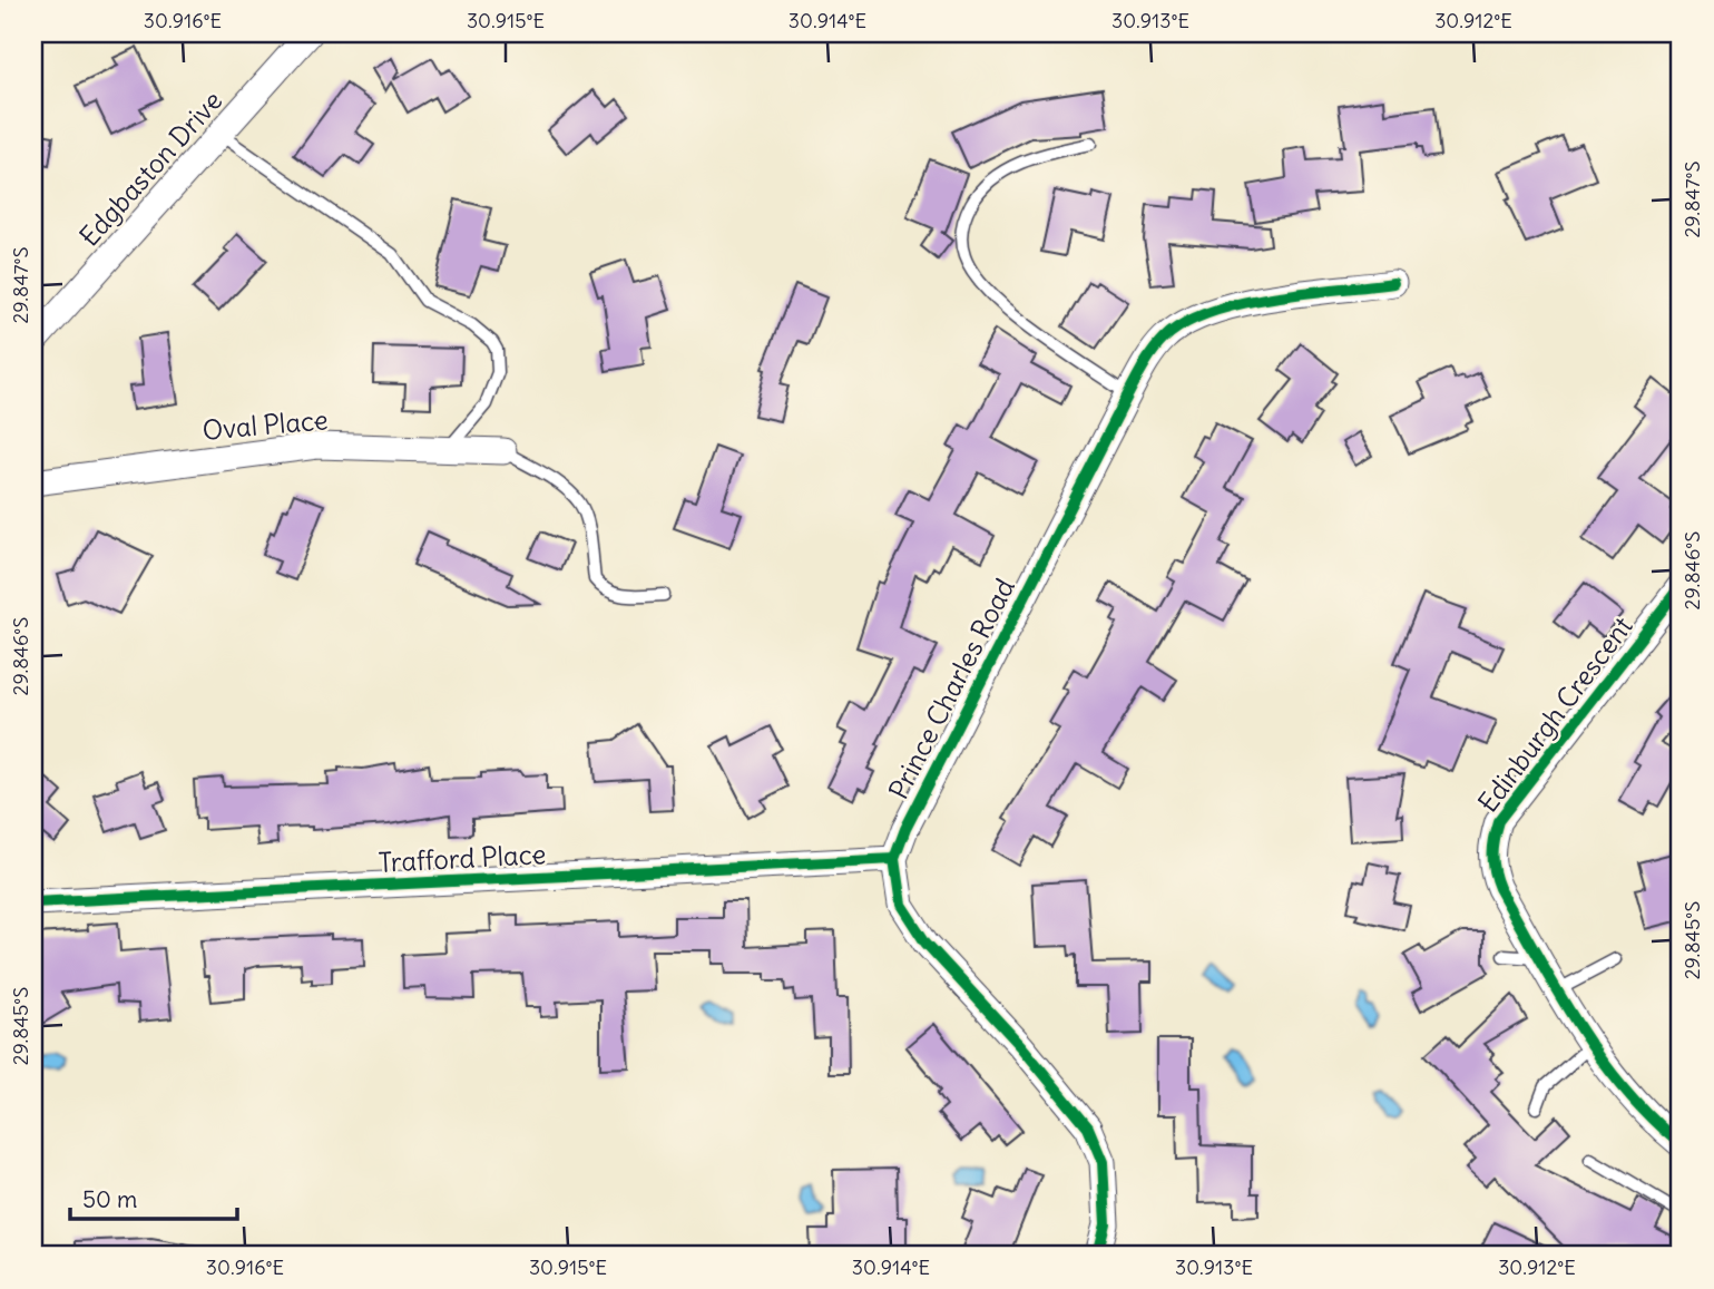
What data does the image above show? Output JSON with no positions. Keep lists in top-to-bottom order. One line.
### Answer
{"streets":{"street":["Edgbaston Drive","Oval Place","Prince Charles Road","Edinburgh Crescent","Trafford Place"]},"crossings":[["Prince Charles Road","Trafford Place"]],"scale_bar":"50 m","coordinates":["30.916°E","30.915°E","30.914°E","30.913°E","30.912°E","29.847°S","29.846°S","29.845°S"]}
